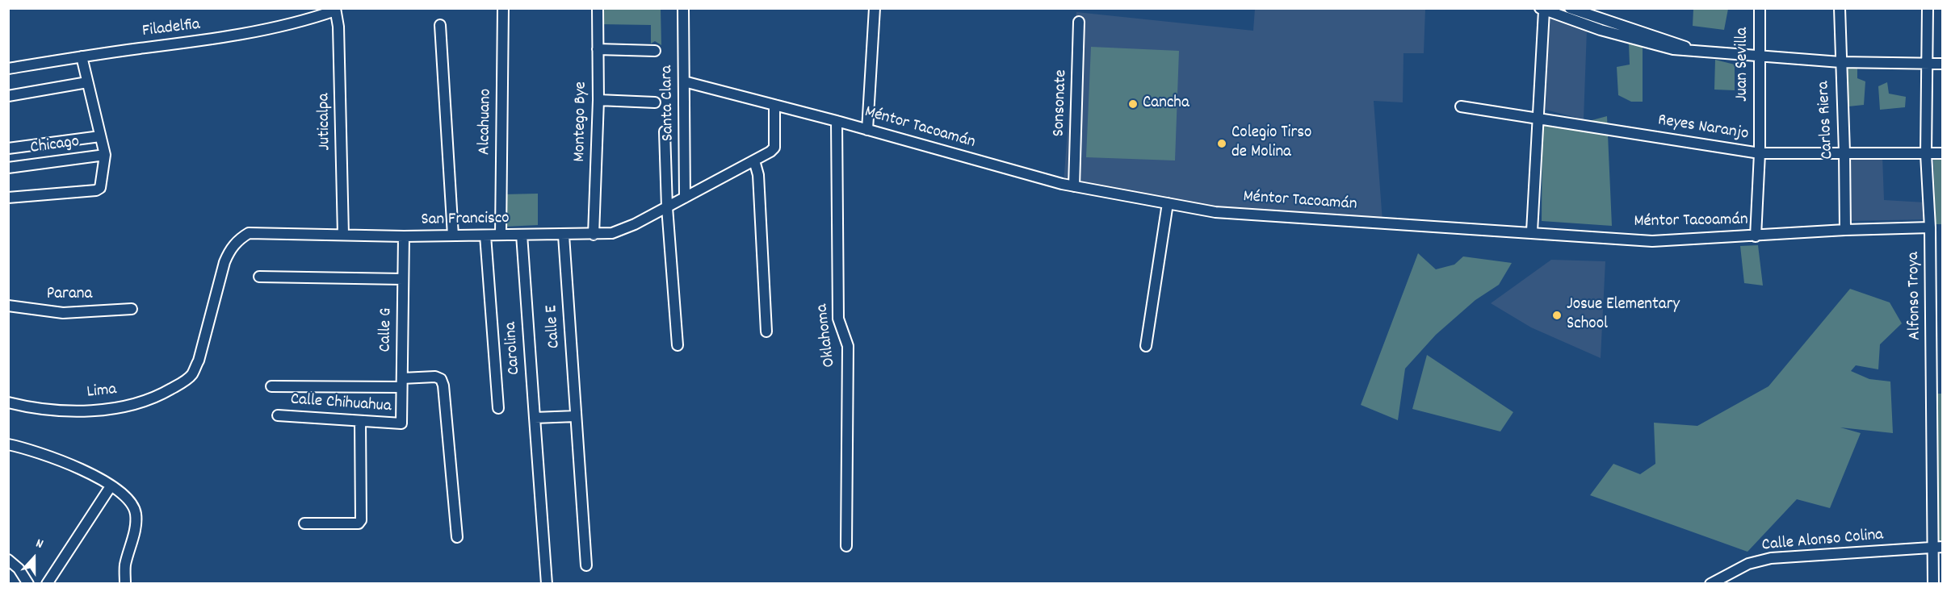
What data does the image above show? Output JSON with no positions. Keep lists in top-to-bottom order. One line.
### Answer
{"streets":{"street":["Filadelfia","Juan Sevilla","Santa Clara","Sonsonate","Carlos Riera","Juticalpa","Alcahuano","Montego Bye","Méntor Tacoamán","Reyes Naranjo","Chicago","San Francisco","Parana","Alfonso Troya","Calle E","Calle G","Oklahoma","Carolina","Lima","Calle Chihuahua","Calle Alonso Colina"]},"crossings":[["Filadelfia","Juticalpa"],["Juan Sevilla","Méntor Tacoamán"],["Juan Sevilla","Reyes Naranjo"],["Santa Clara","Méntor Tacoamán"],["Santa Clara","San Francisco"],["Sonsonate","Méntor Tacoamán"],["Carlos Riera","Méntor Tacoamán"],["Carlos Riera","Reyes Naranjo"],["Juticalpa","San Francisco"],["Alcahuano","San Francisco"],["Montego Bye","San Francisco"],["Méntor Tacoamán","San Francisco"],["Méntor Tacoamán","Alfonso Troya"],["Méntor Tacoamán","Oklahoma"],["Reyes Naranjo","Alfonso Troya"],["San Francisco","Calle E"],["San Francisco","Calle G"],["San Francisco","Carolina"],["San Francisco","Lima"],["Alfonso Troya","Calle Alonso Colina"],["Calle G","Calle Chihuahua"]],"places":["Cancha","Colegio Tirso de Molina","Josue Elementary School"],"north":"top"}
